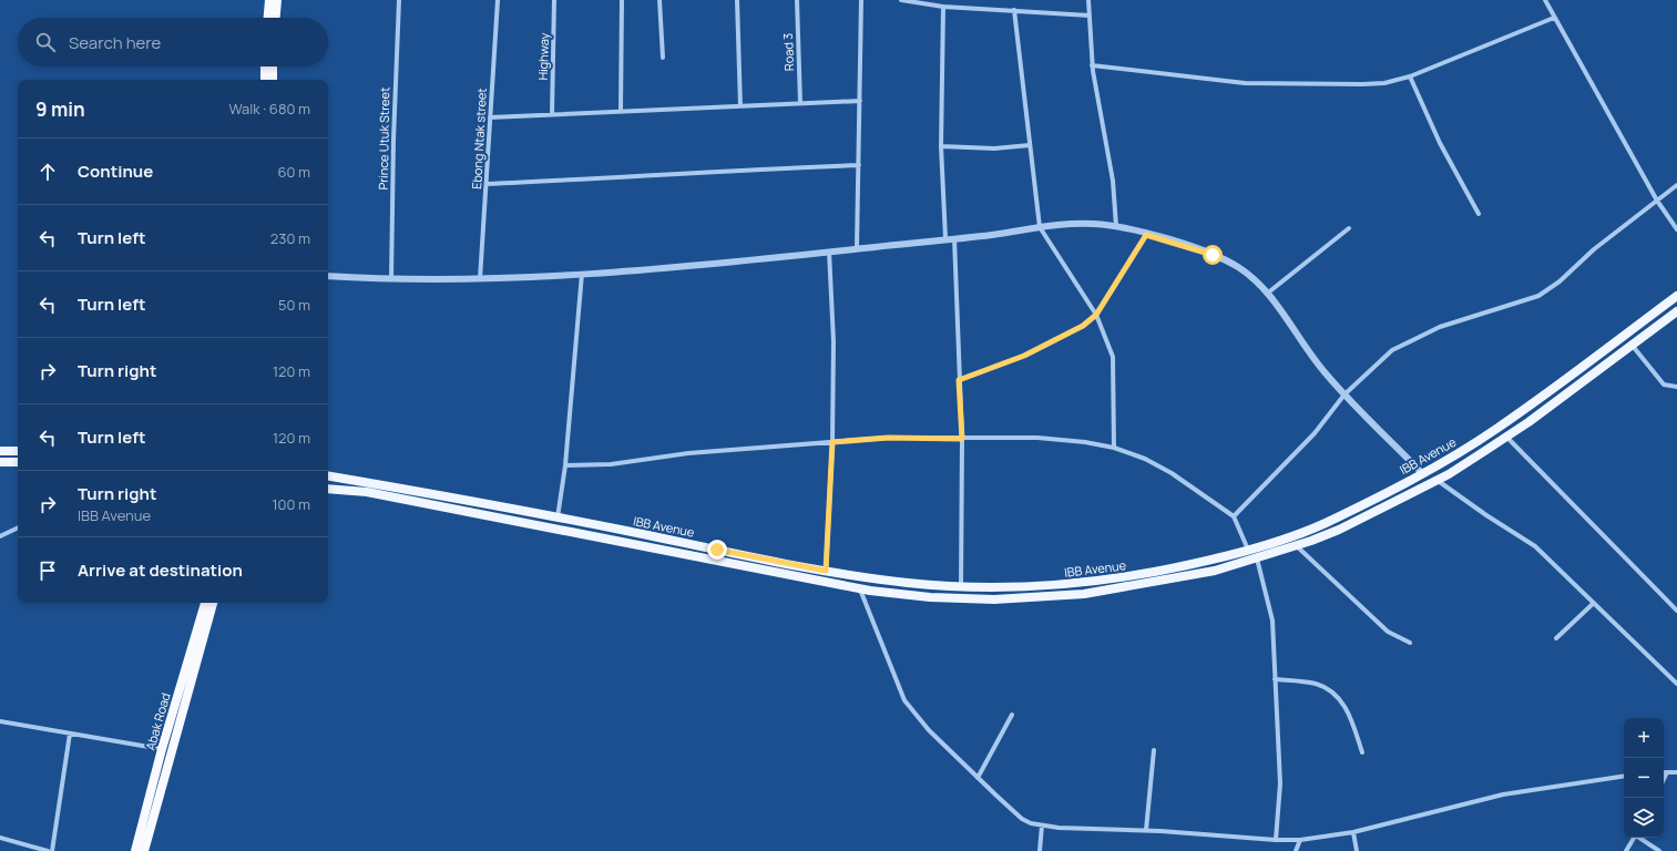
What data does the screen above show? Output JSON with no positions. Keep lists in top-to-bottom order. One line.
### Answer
{"streets":{"highway":["Abak Road"],"main road":["IBB Avenue"],"street":["Road 3","Highway","Prince Utuk Street","Ebong Ntak street"]},"page":{"search":"Search here","heading":["9 min","Walk · 680 m"],"list":[["Continue","60 m"],["Turn left","230 m"],["Turn left","50 m"],["Turn right","120 m"],["Turn left","120 m"],["Turn right","IBB Avenue","100 m"],"Arrive at destination"],"map_buttons":["+","−"]}}
